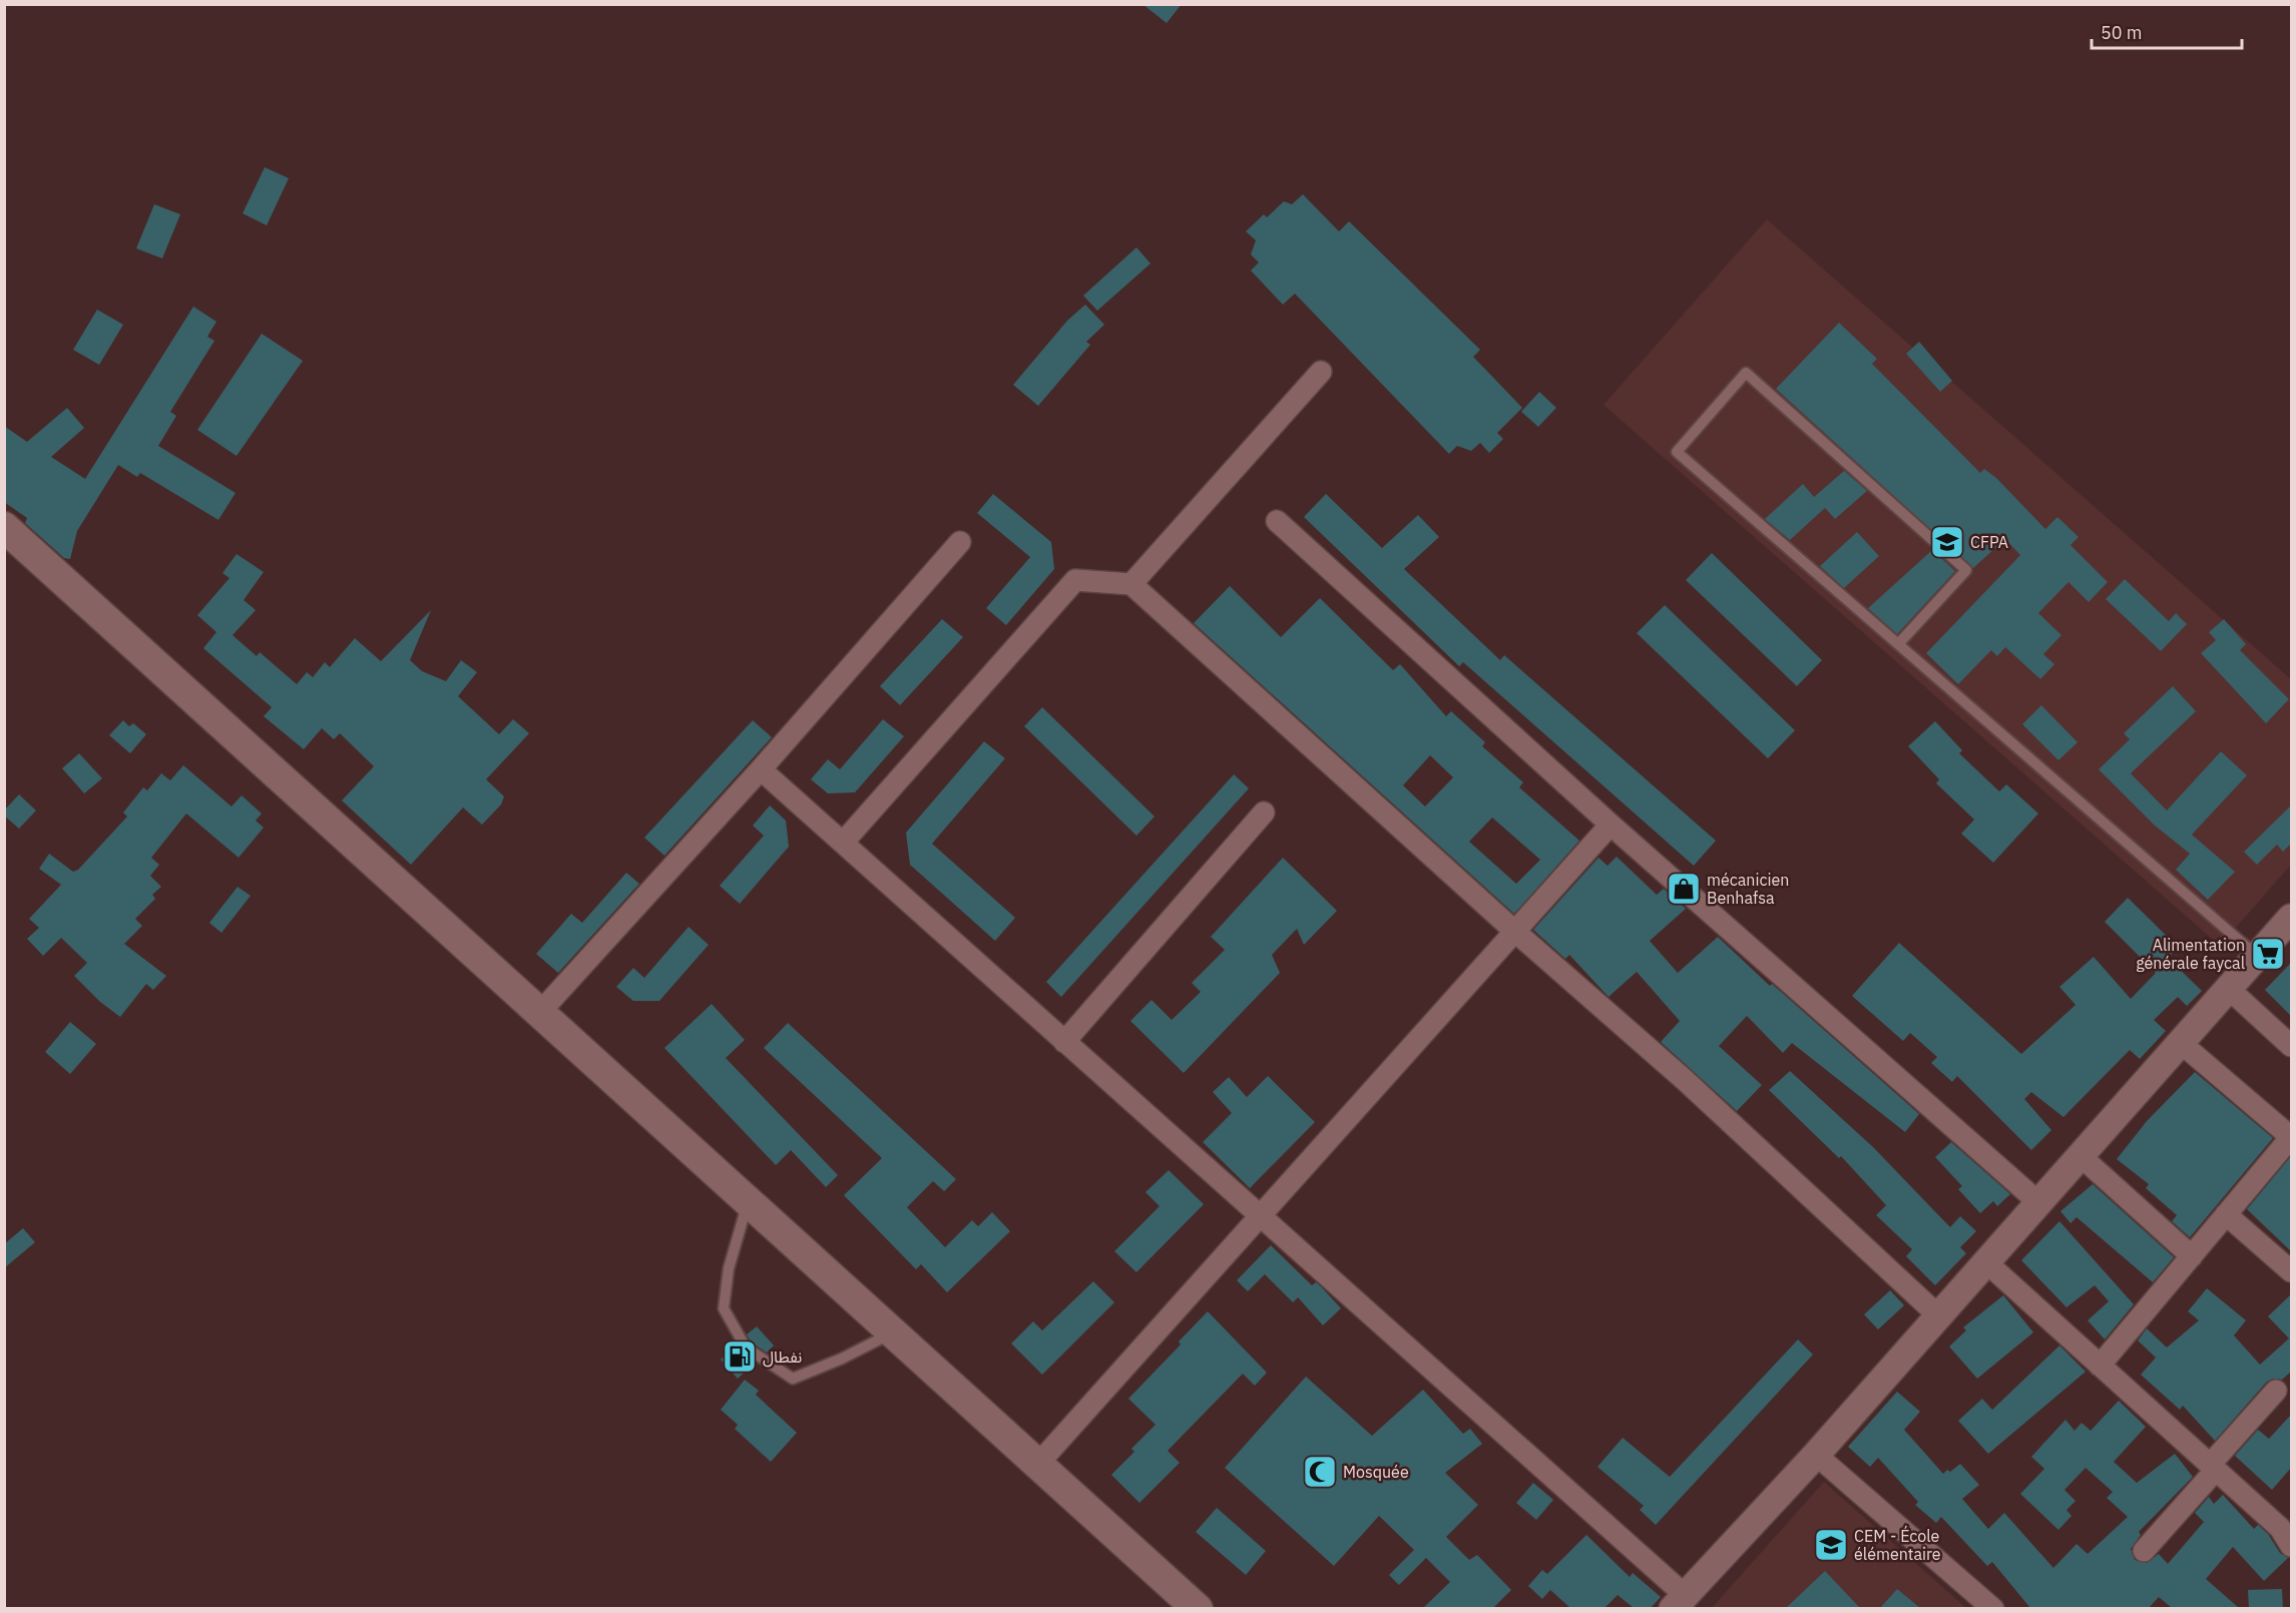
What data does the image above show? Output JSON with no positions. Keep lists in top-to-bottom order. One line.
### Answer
{"places":{"school or university":["CFPA","CEM - École élémentaire"],"shop":["mécanicien Benhafsa"],"supermarket":["Alimentation générale faycal"],"fuel station":["نفطال"],"mosque":["Mosquée"]},"scale_bar":"50 m"}
